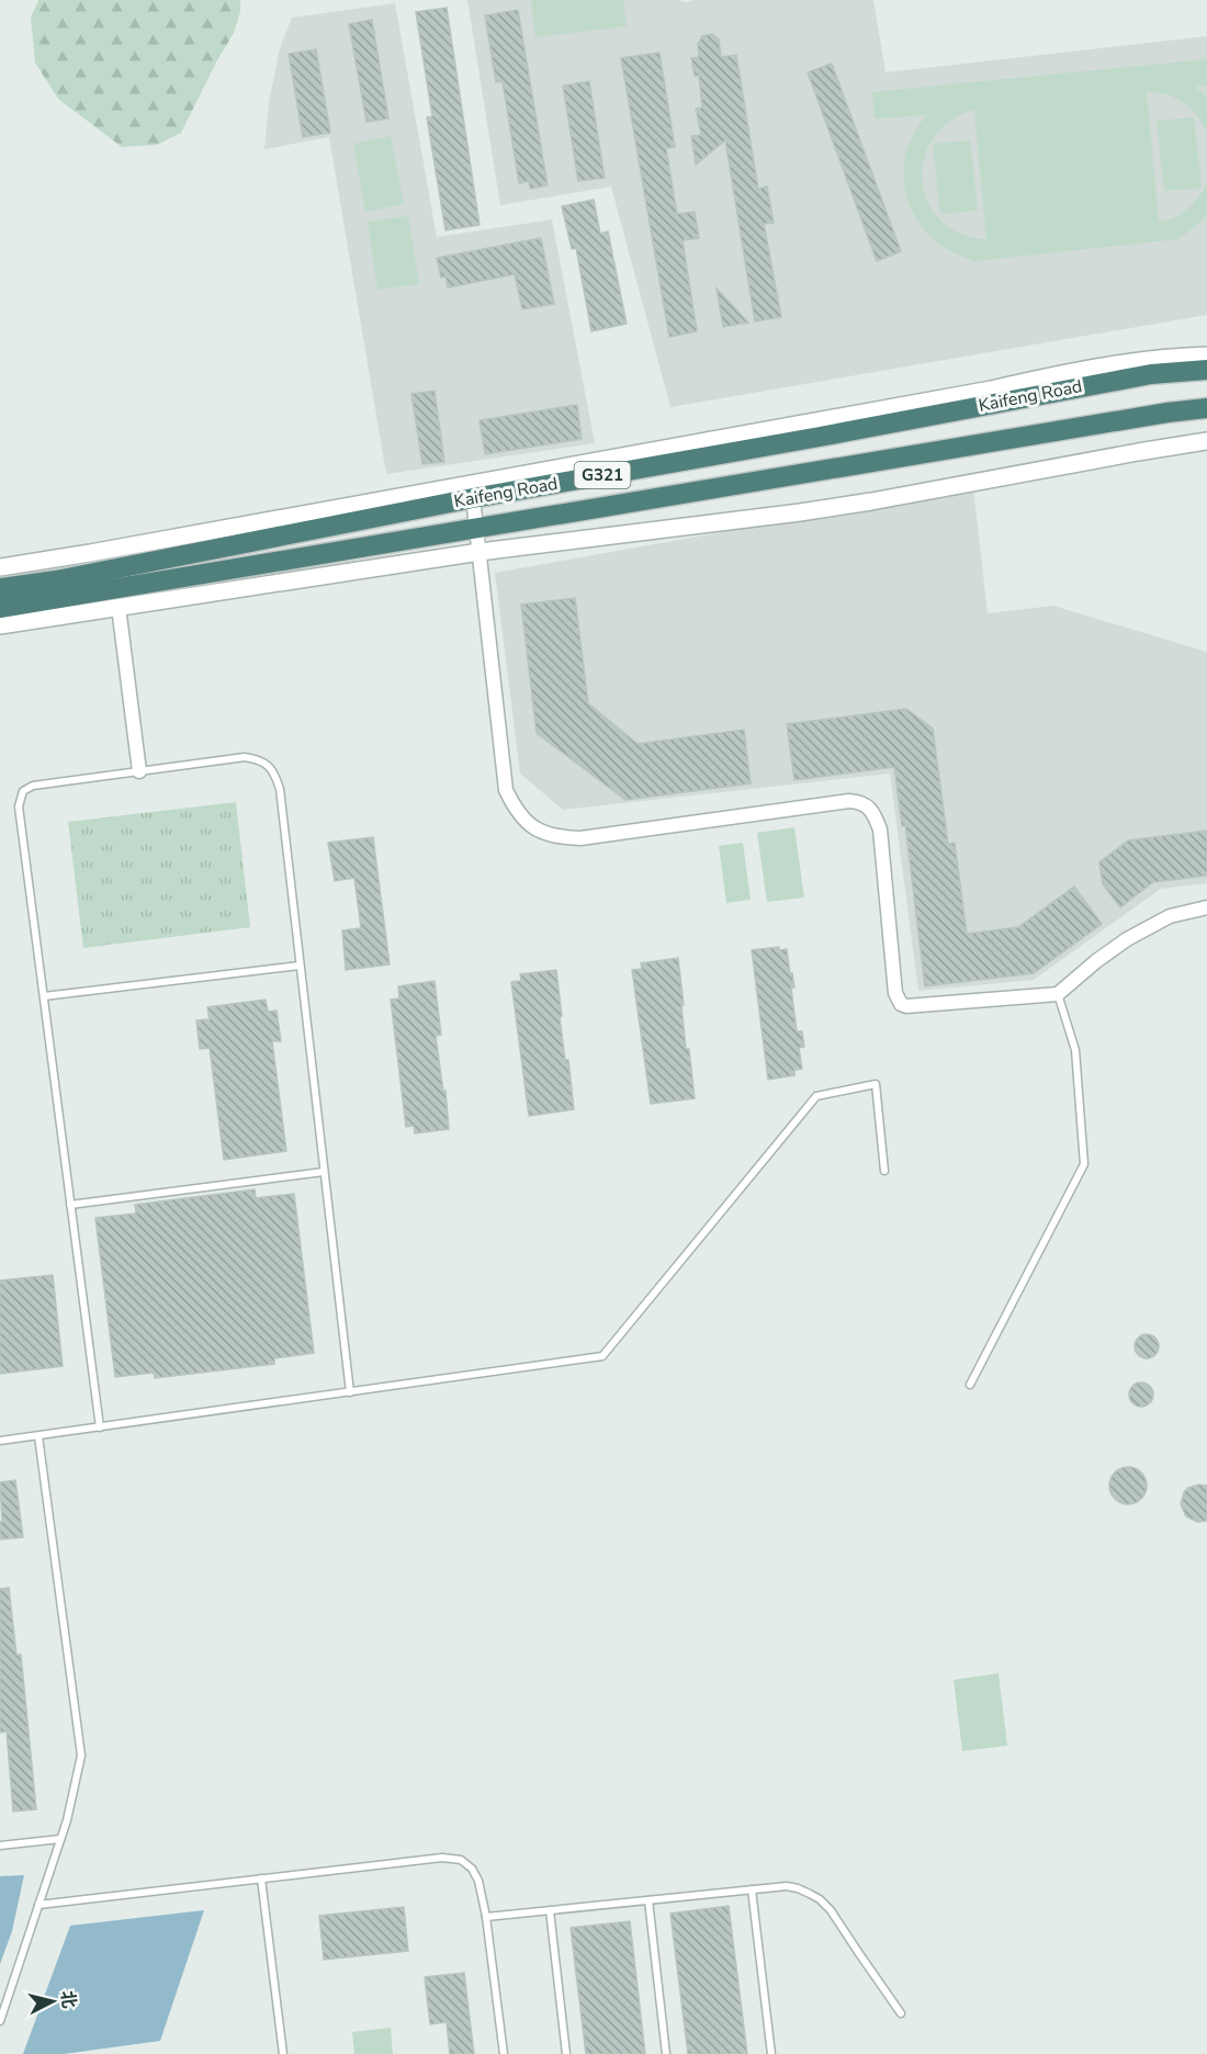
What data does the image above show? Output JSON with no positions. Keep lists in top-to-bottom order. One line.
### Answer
{"streets":{"highway":["Kaifeng Road","G321"]},"north":"right"}
